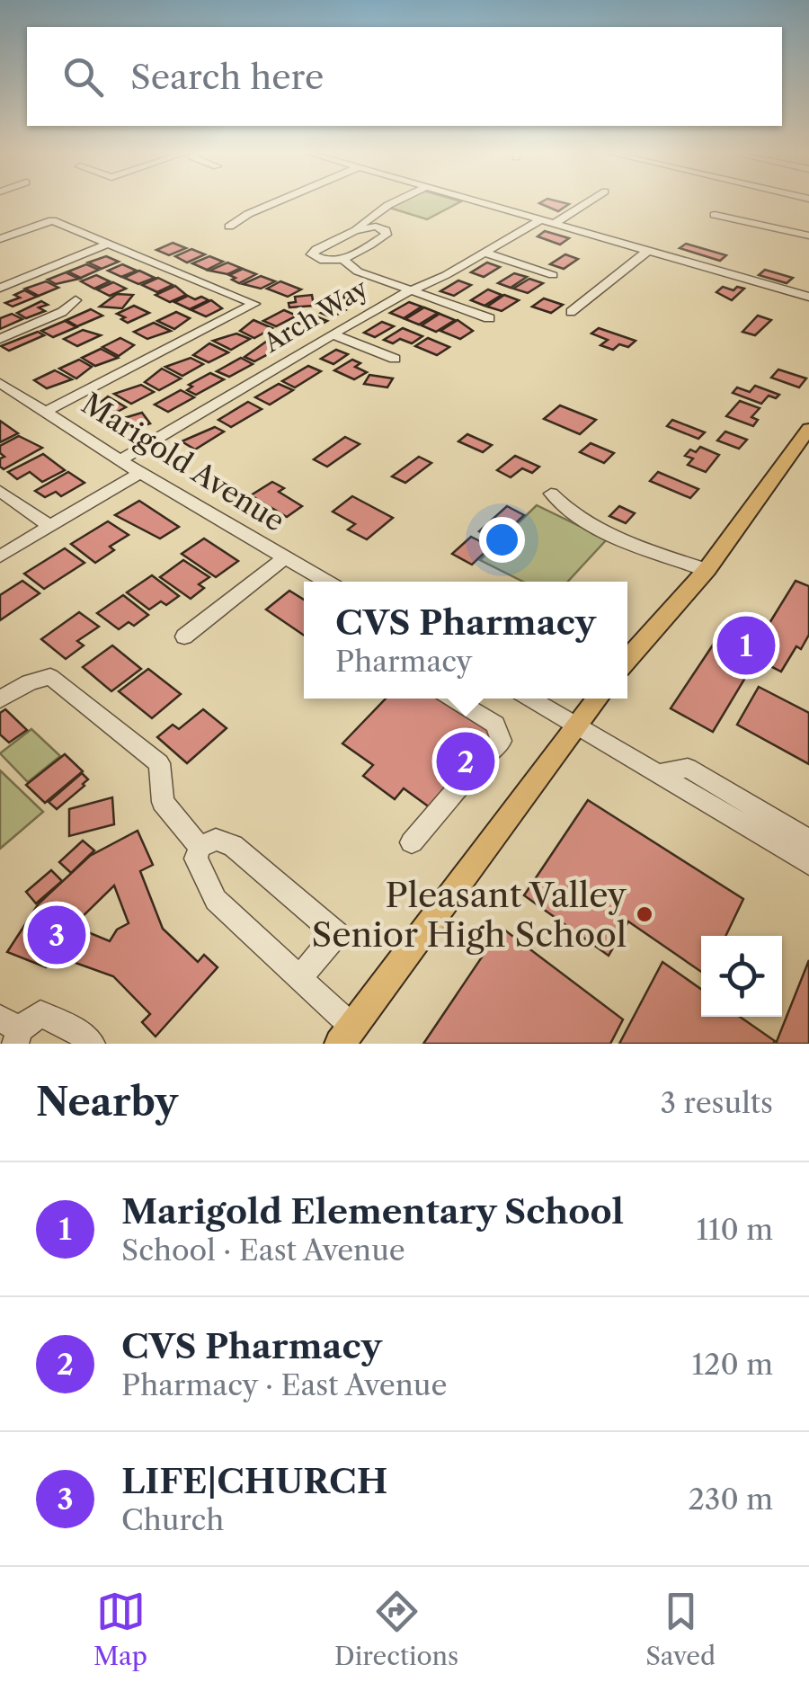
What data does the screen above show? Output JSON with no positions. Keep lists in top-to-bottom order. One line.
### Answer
{"streets":{"street":["Arch Way","Marigold Avenue"]},"crossings":[["Arch Way","Marigold Avenue"]],"places":["Pleasant Valley Senior High School"],"page":{"search":"Search here","popup":["CVS Pharmacy","Pharmacy"],"pins":["1","2","3"],"heading":["Nearby","3 results"],"list":[{"mark":"1","name":"Marigold Elementary School","note":"School · East Avenue","value":"110 m"},{"mark":"2","name":"CVS Pharmacy","note":"Pharmacy · East Avenue","value":"120 m"},{"mark":"3","name":"LIFE|CHURCH","note":"Church","value":"230 m"}],"nav":["Map","Directions","Saved"]}}
